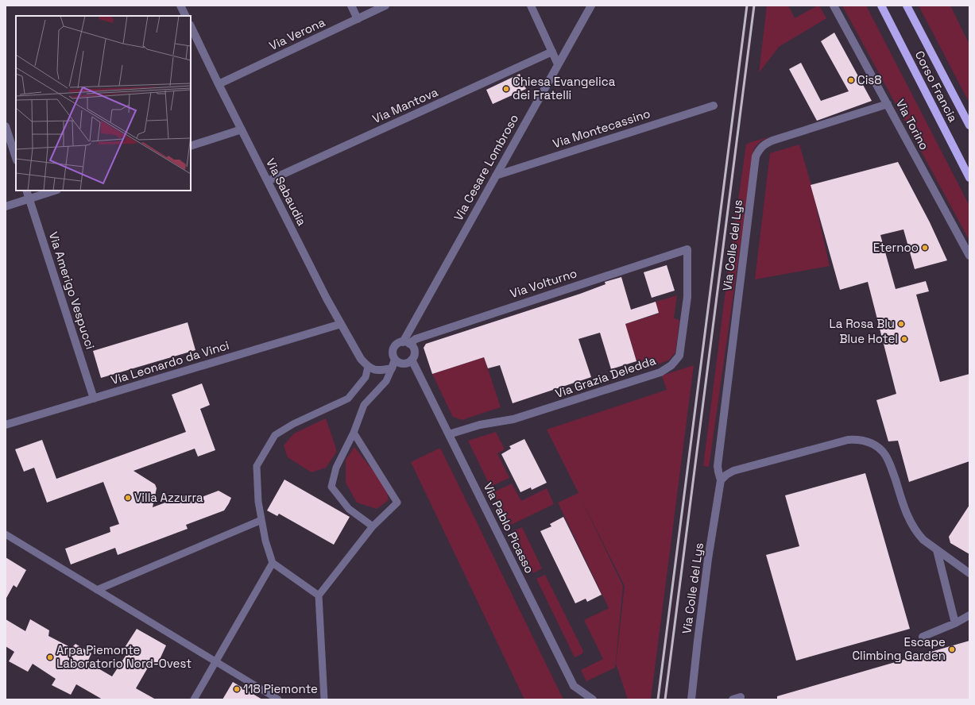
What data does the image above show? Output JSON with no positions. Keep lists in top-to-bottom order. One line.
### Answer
{"streets":{"main road":["Corso Francia"],"street":["Via Verona","Via Mantova","Via Torino","Via Montecassino","Via Cesare Lombroso","Via Sabaudia","Via Colle del Lys","Via Volturno","Via Amerigo Vespucci","Via Leonardo da Vinci","Via Grazia Deledda","Via Pablo Picasso"]},"crossings":[["Via Verona","Via Sabaudia"],["Via Mantova","Via Sabaudia"],["Via Torino","Via Colle del Lys"],["Via Montecassino","Via Cesare Lombroso"],["Via Cesare Lombroso","Via Volturno"],["Via Cesare Lombroso","Via Pablo Picasso"],["Via Sabaudia","Via Leonardo da Vinci"],["Via Volturno","Via Grazia Deledda"],["Via Volturno","Via Pablo Picasso"],["Via Amerigo Vespucci","Via Leonardo da Vinci"],["Via Grazia Deledda","Via Pablo Picasso"]],"places":["Cis8","Chiesa Evangelica dei Fratelli","Eternoo","La Rosa Blu","Blue Hotel","Villa Azzurra","Escape Climbing Garden","Arpa Piemonte Laboratorio Nord-Ovest","118 Piemonte"]}
